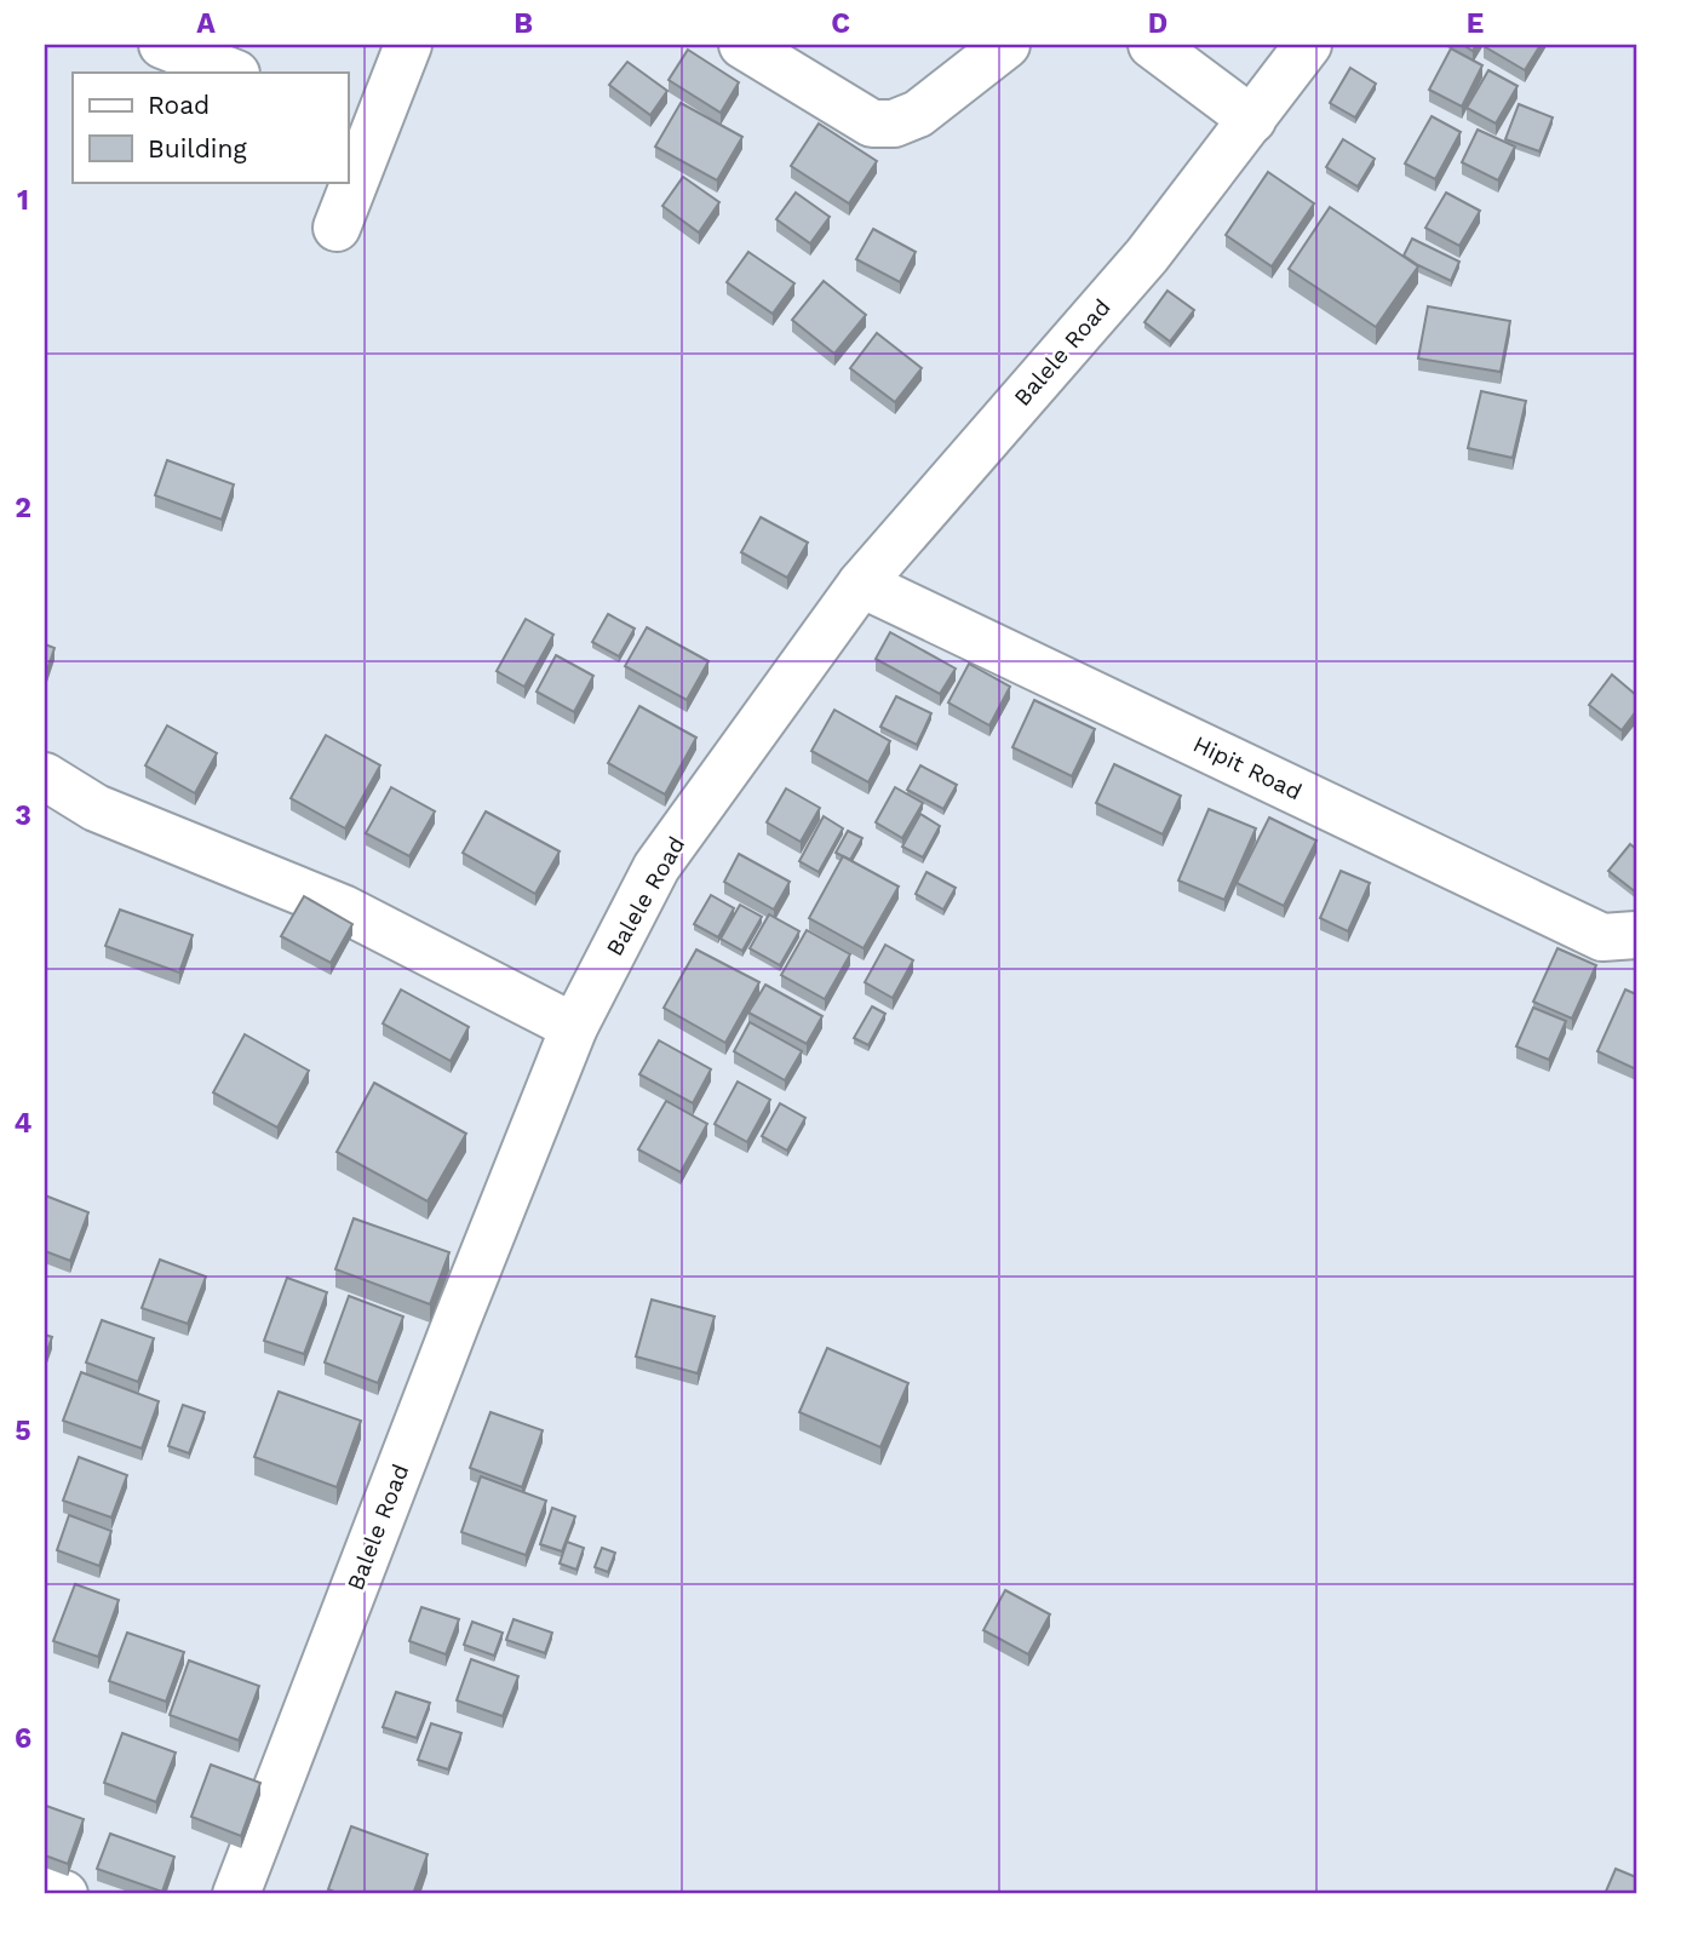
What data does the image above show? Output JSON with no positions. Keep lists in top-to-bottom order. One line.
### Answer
{"streets":{"street":["Balele Road","Hipit Road"]},"crossings":[["Balele Road","Hipit Road"]],"legend":["Road","Building"],"grid":{"columns":["A","B","C","D","E"],"rows":["1","2","3","4","5","6"]}}
